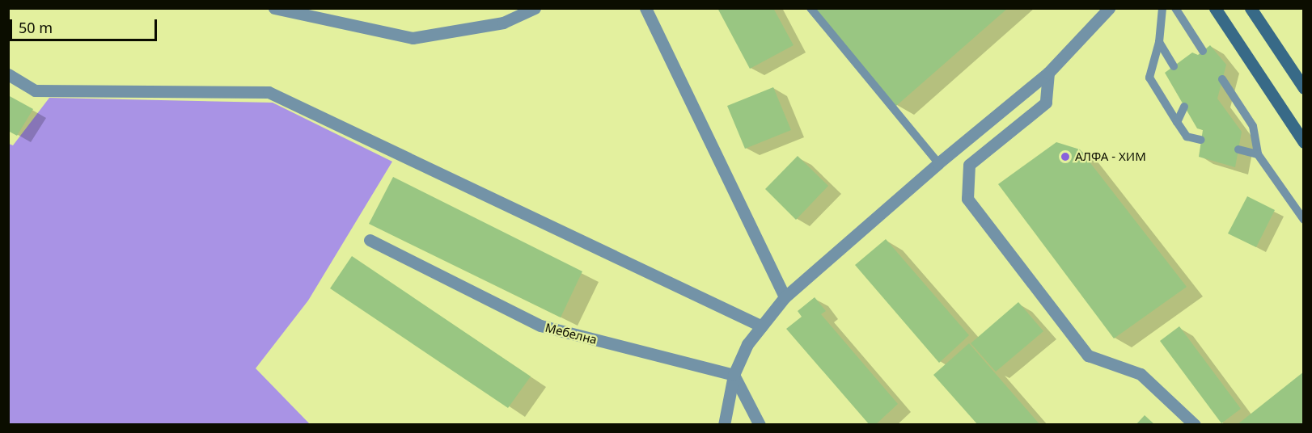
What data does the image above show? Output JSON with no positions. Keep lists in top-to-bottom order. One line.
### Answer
{"streets":{"street":["Мебелна"]},"places":["АЛФА - ХИМ"],"scale_bar":"50 m"}
